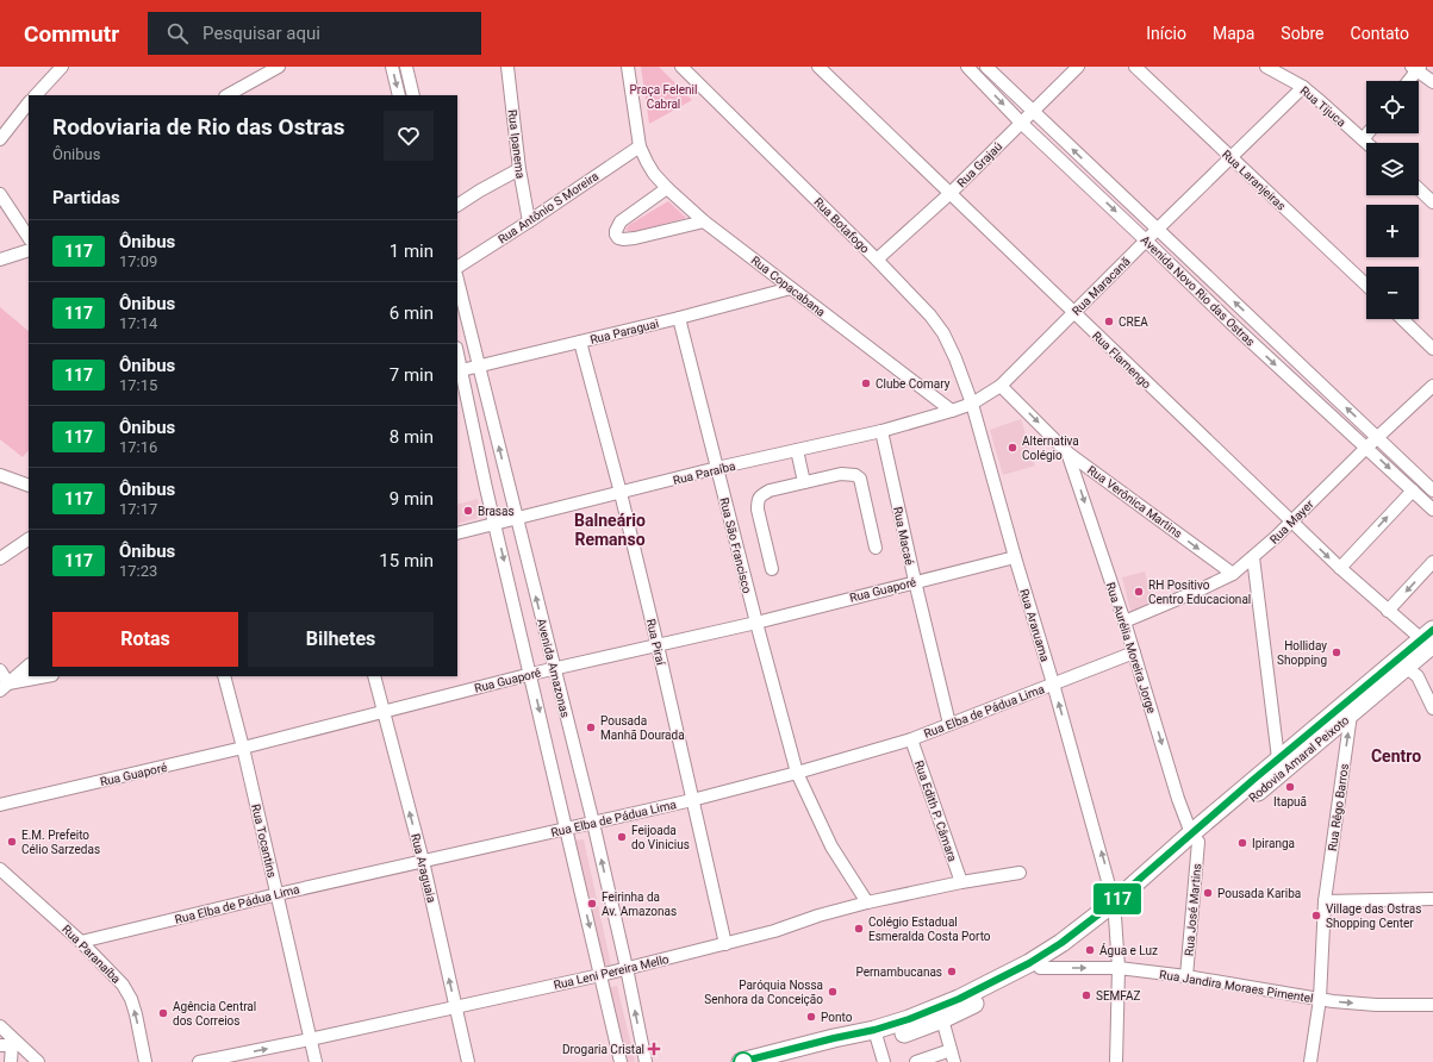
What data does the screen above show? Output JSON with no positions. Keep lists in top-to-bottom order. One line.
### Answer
{"streets":{"highway":["Rodovia Amaral Peixoto"],"street":["Rua Tijuca","Rua Ipanema","Rua Grajaú","Rua Laranjeiras","Rua Antônio S Moreira","Rua Botafogo","Rua Copacabana","Rua Maracanã","Avenida Novo Rio das Ostras","Rua Paraguai","Rua Flamengo","Rua Paraíba","Rua Verônica Martins","Rua Mayer","Rua Macaé","Rua São Francisco","Rua Guaporé","Rua Araruama","Rua Piraí","Rua Aurélia Moreira Jorge","Avenida Amazonas","Rua Elba de Pádua Lima","Rua Rêgo Barros","Rua Edith P. Câmara","Rua Tocantins","Rua Araguaia","Rua José Martins","Rua Paranaíba","Rua Leni Pereira Mello","Rua Jandira Moraes Pimentel"]},"crossings":[["Rua Tijuca","Rua Maracanã"],["Rua Ipanema","Rua Antônio S Moreira"],["Rua Grajaú","Rua Botafogo"],["Rua Grajaú","Avenida Novo Rio das Ostras"],["Rua Grajaú","Rua Flamengo"],["Rua Laranjeiras","Rua Maracanã"],["Rua Antônio S Moreira","Rua Copacabana"],["Rua Botafogo","Rua Maracanã"],["Rua Botafogo","Rua Araruama"],["Rua Copacabana","Rua Maracanã"],["Rua Copacabana","Rua Paraguai"],["Rua Copacabana","Rua Paraíba"],["Rua Maracanã","Avenida Novo Rio das Ostras"],["Rua Maracanã","Rua Flamengo"],["Rua Maracanã","Rua Paraíba"],["Rua Maracanã","Rua Verônica Martins"],["Rua Maracanã","Rua Araruama"],["Avenida Novo Rio das Ostras","Rua Mayer"],["Rua Paraguai","Rua São Francisco"],["Rua Paraguai","Rua Piraí"],["Rua Paraguai","Avenida Amazonas"],["Rua Flamengo","Rua Mayer"],["Rua Flamengo","Rodovia Amaral Peixoto"],["Rua Paraíba","Rua Macaé"],["Rua Paraíba","Rua São Francisco"],["Rua Paraíba","Rua Piraí"],["Rua Paraíba","Avenida Amazonas"],["Rua Verônica Martins","Rua Mayer"],["Rua Verônica Martins","Rua Aurélia Moreira Jorge"],["Rua Mayer","Rua Aurélia Moreira Jorge"],["Rua Macaé","Rua Guaporé"],["Rua Macaé","Rua Elba de Pádua Lima"],["Rua São Francisco","Rua Guaporé"],["Rua São Francisco","Rua Elba de Pádua Lima"],["Rua São Francisco","Rua Leni Pereira Mello"],["Rua Guaporé","Rua Araruama"],["Rua Guaporé","Rua Piraí"],["Rua Guaporé","Avenida Amazonas"],["Rua Guaporé","Rua Tocantins"],["Rua Guaporé","Rua Araguaia"],["Rua Araruama","Rua Elba de Pádua Lima"],["Rua Araruama","Rodovia Amaral Peixoto"],["Rua Araruama","Rua Jandira Moraes Pimentel"],["Rua Piraí","Rua Elba de Pádua Lima"],["Rua Piraí","Rua Leni Pereira Mello"],["Rua Aurélia Moreira Jorge","Rua Elba de Pádua Lima"],["Rua Aurélia Moreira Jorge","Rodovia Amaral Peixoto"],["Rua Aurélia Moreira Jorge","Rua José Martins"],["Avenida Amazonas","Rua Elba de Pádua Lima"],["Avenida Amazonas","Rua Leni Pereira Mello"],["Rua Elba de Pádua Lima","Rua Edith P. Câmara"],["Rua Elba de Pádua Lima","Rua Tocantins"],["Rua Elba de Pádua Lima","Rua Araguaia"],["Rua Elba de Pádua Lima","Rua Paranaíba"],["Rodovia Amaral Peixoto","Rua Rêgo Barros"],["Rodovia Amaral Peixoto","Rua José Martins"],["Rodovia Amaral Peixoto","Rua Jandira Moraes Pimentel"],["Rua Rêgo Barros","Rua Jandira Moraes Pimentel"],["Rua Edith P. Câmara","Rua Leni Pereira Mello"],["Rua Tocantins","Rua Leni Pereira Mello"],["Rua Araguaia","Rua Leni Pereira Mello"],["Rua José Martins","Rua Jandira Moraes Pimentel"]],"one_way":["Rua Verônica Martins","Rua Aurélia Moreira Jorge","Rua Rêgo Barros","Rua Araguaia","Rua Paranaíba"],"districts":["Balneário Remanso","Centro"],"parks":["Praça Felenil Cabral"],"places":{"other":["CREA","Clube Comary","Alternativa Colégio","Brasas","RH Positivo Centro Educacional","Holliday Shopping","Pousada Manhã Dourada","Itapuã","Feijoada do Vinicius","E.M. Prefeito Célio Sarzedas","Ipiranga","Pousada Kariba","Feirinha da Av. Amazonas","Village das Ostras Shopping Center","Colégio Estadual Esmeralda Costa Porto","Água e Luz","Pernambucanas","Paróquia Nossa Senhora da Conceição","SEMFAZ","Agência Central dos Correios","Ponto"],"health":["Drogaria Cristal"]},"lines":["bus line 117"],"page":{"header":"Commutr","search":"Pesquisar aqui","nav":["Início","Mapa","Sobre","Contato"],"on_map":"117","map_buttons":["+","−"],"heading":[["Rodoviaria de Rio das Ostras","Ônibus"],"Partidas"],"list":[{"mark":"117","name":"Ônibus","note":"17:09","value":"1 min"},{"mark":"117","name":"Ônibus","note":"17:14","value":"6 min"},{"mark":"117","name":"Ônibus","note":"17:15","value":"7 min"},{"mark":"117","name":"Ônibus","note":"17:16","value":"8 min"},{"mark":"117","name":"Ônibus","note":"17:17","value":"9 min"},{"mark":"117","name":"Ônibus","note":"17:23","value":"15 min"}],"buttons":["Rotas","Bilhetes"]}}
